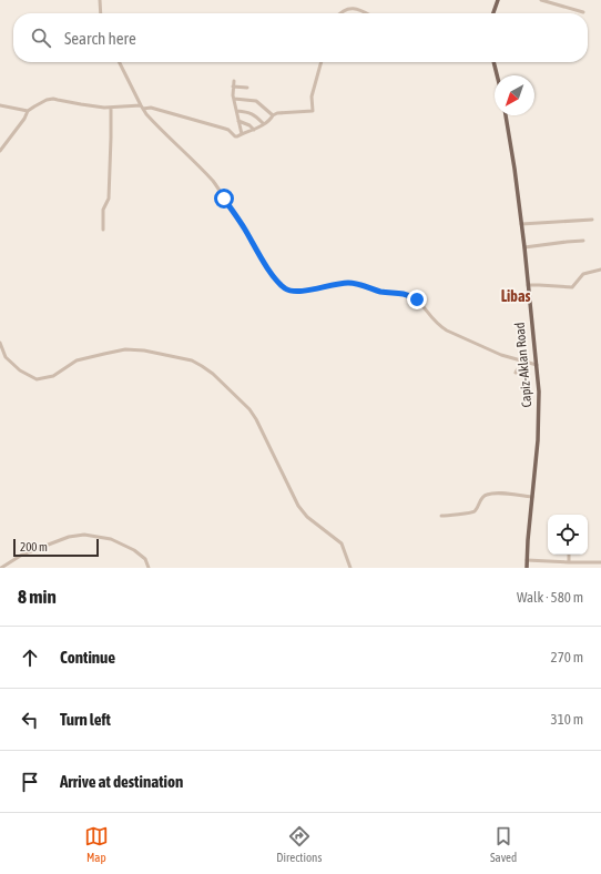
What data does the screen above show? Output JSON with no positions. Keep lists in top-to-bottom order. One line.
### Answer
{"streets":{"main road":["Capiz-Aklan Road"]},"districts":["Libas"],"scale_bar":"200 m","north":"bottom left","page":{"search":"Search here","scale":"200 m","heading":["8 min","Walk · 580 m"],"list":[["Continue","270 m"],["Turn left","310 m"],"Arrive at destination"],"nav":["Map","Directions","Saved"]}}
